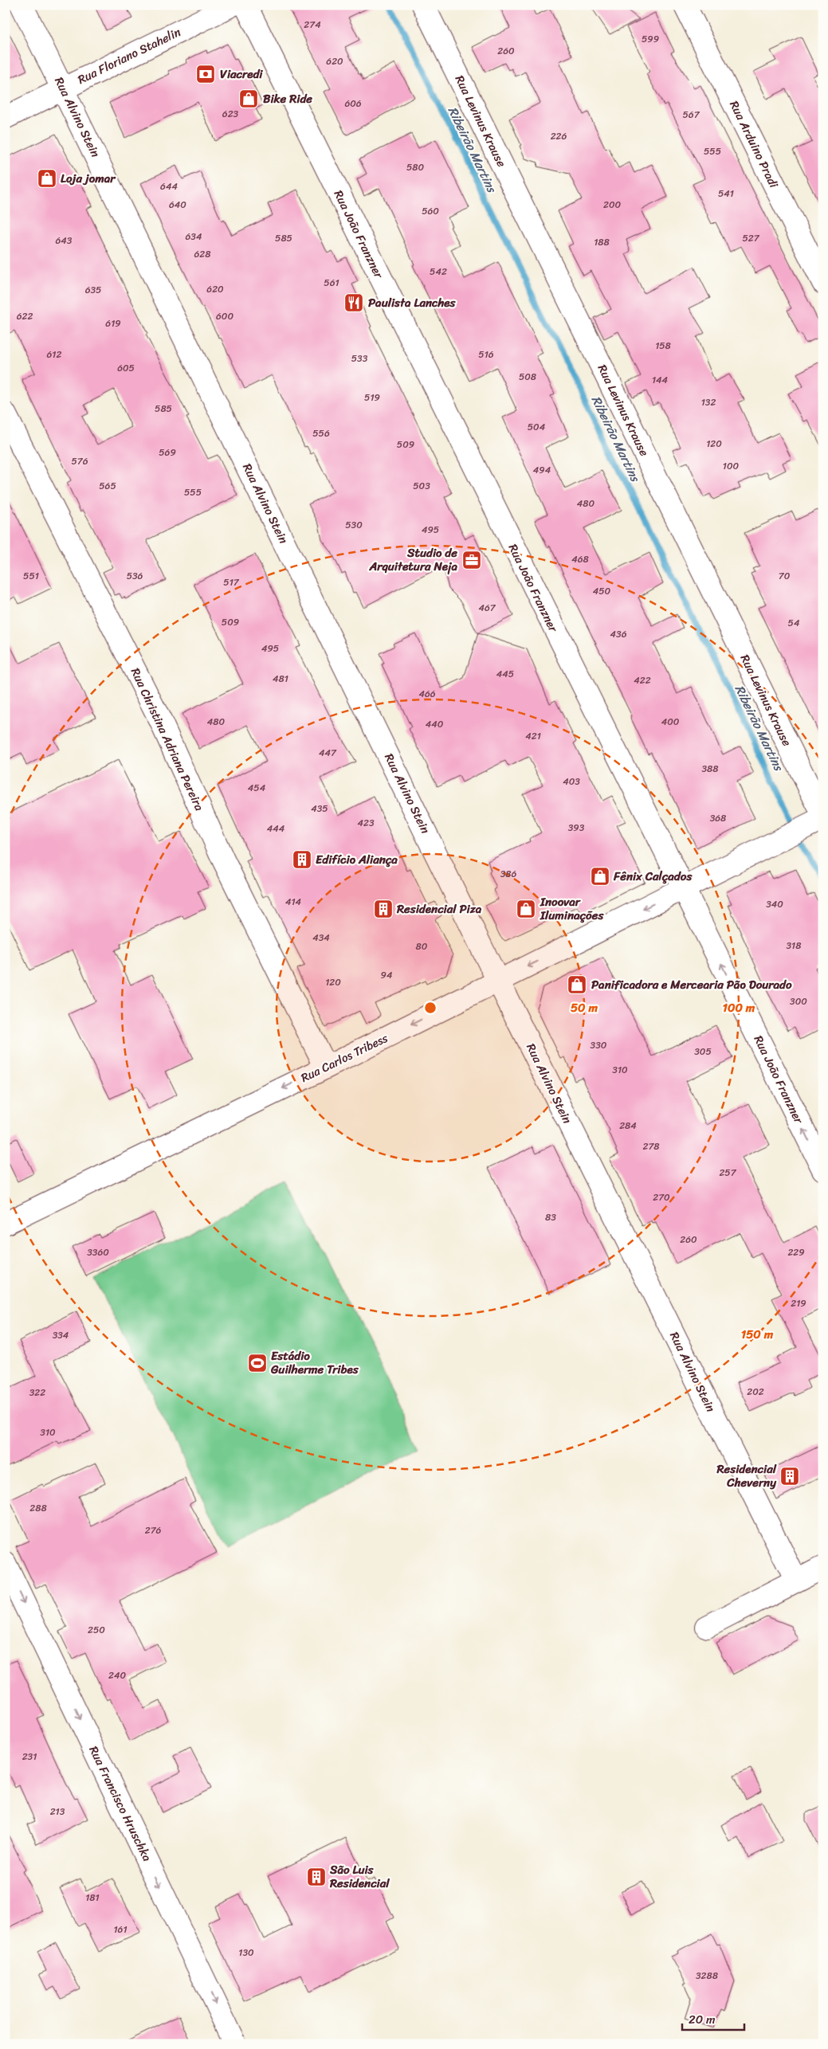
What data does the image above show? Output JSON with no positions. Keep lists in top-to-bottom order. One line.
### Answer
{"streets":{"street":["Rua Floriano Stahelin","Rua Alvino Stein","Rua Levinus Krause","Rua Arduino Pradi","Rua João Franzner","Rua Christina Adriana Pereira","Rua Carlos Tribess","Rua Francisco Hruschka"]},"crossings":[["Rua Floriano Stahelin","Rua Alvino Stein"],["Rua Alvino Stein","Rua Carlos Tribess"],["Rua Levinus Krause","Rua Carlos Tribess"],["Rua João Franzner","Rua Carlos Tribess"],["Rua Christina Adriana Pereira","Rua Carlos Tribess"]],"one_way":["Rua Carlos Tribess","Rua Francisco Hruschka"],"water":["Ribeirão Martins"],"places":{"bank":["Viacredi"],"shop":["Bike Ride","Loja jomar","Fênix Calçados","Inoovar Iluminações","Panificadora e Mercearia Pão Dourado"],"restaurant":["Paulista Lanches"],"office":["Studio de Arquitetura Neja"],"building":["Edifício Aliança","Residencial Piza","Residencial Cheverny","São Luis Residencial"],"sports":["Estádio Guilherme Tribes"]},"house_numbers":["274","599","260","620","606","623","567","226","555","580","644","541","640","200","560","634","585","527","643","188","628","542","561","620","635","622","600","619","158","612","516","533","605","508","144","519","132","585","504","556","120","509","569","576","100","494","565","503","555","480","530","495","468","551","536","70","517","450","467","509","54","436","495","445","481","422","466","480","400","440","421","447","388","403","454","435","368","423","393","444","386","414","340","434","318","80","94","120","300","330","305","310","284","278","257","270","83","260","3360","229","219","334","202","322","310","288","276","250","240","231","213","181","161","130","3288"],"scale_bar":"20 m","rings":["50 m","100 m","150 m"]}
